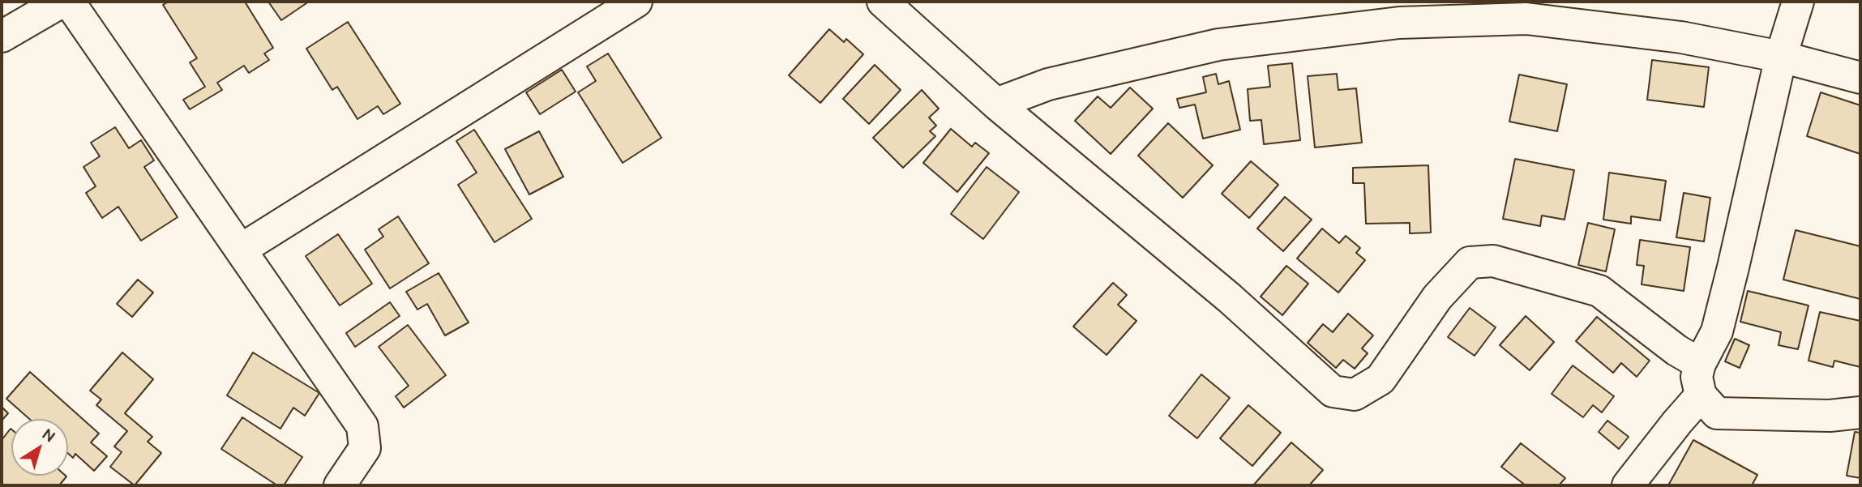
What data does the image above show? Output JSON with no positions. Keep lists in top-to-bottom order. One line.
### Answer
{"north":"top right"}
